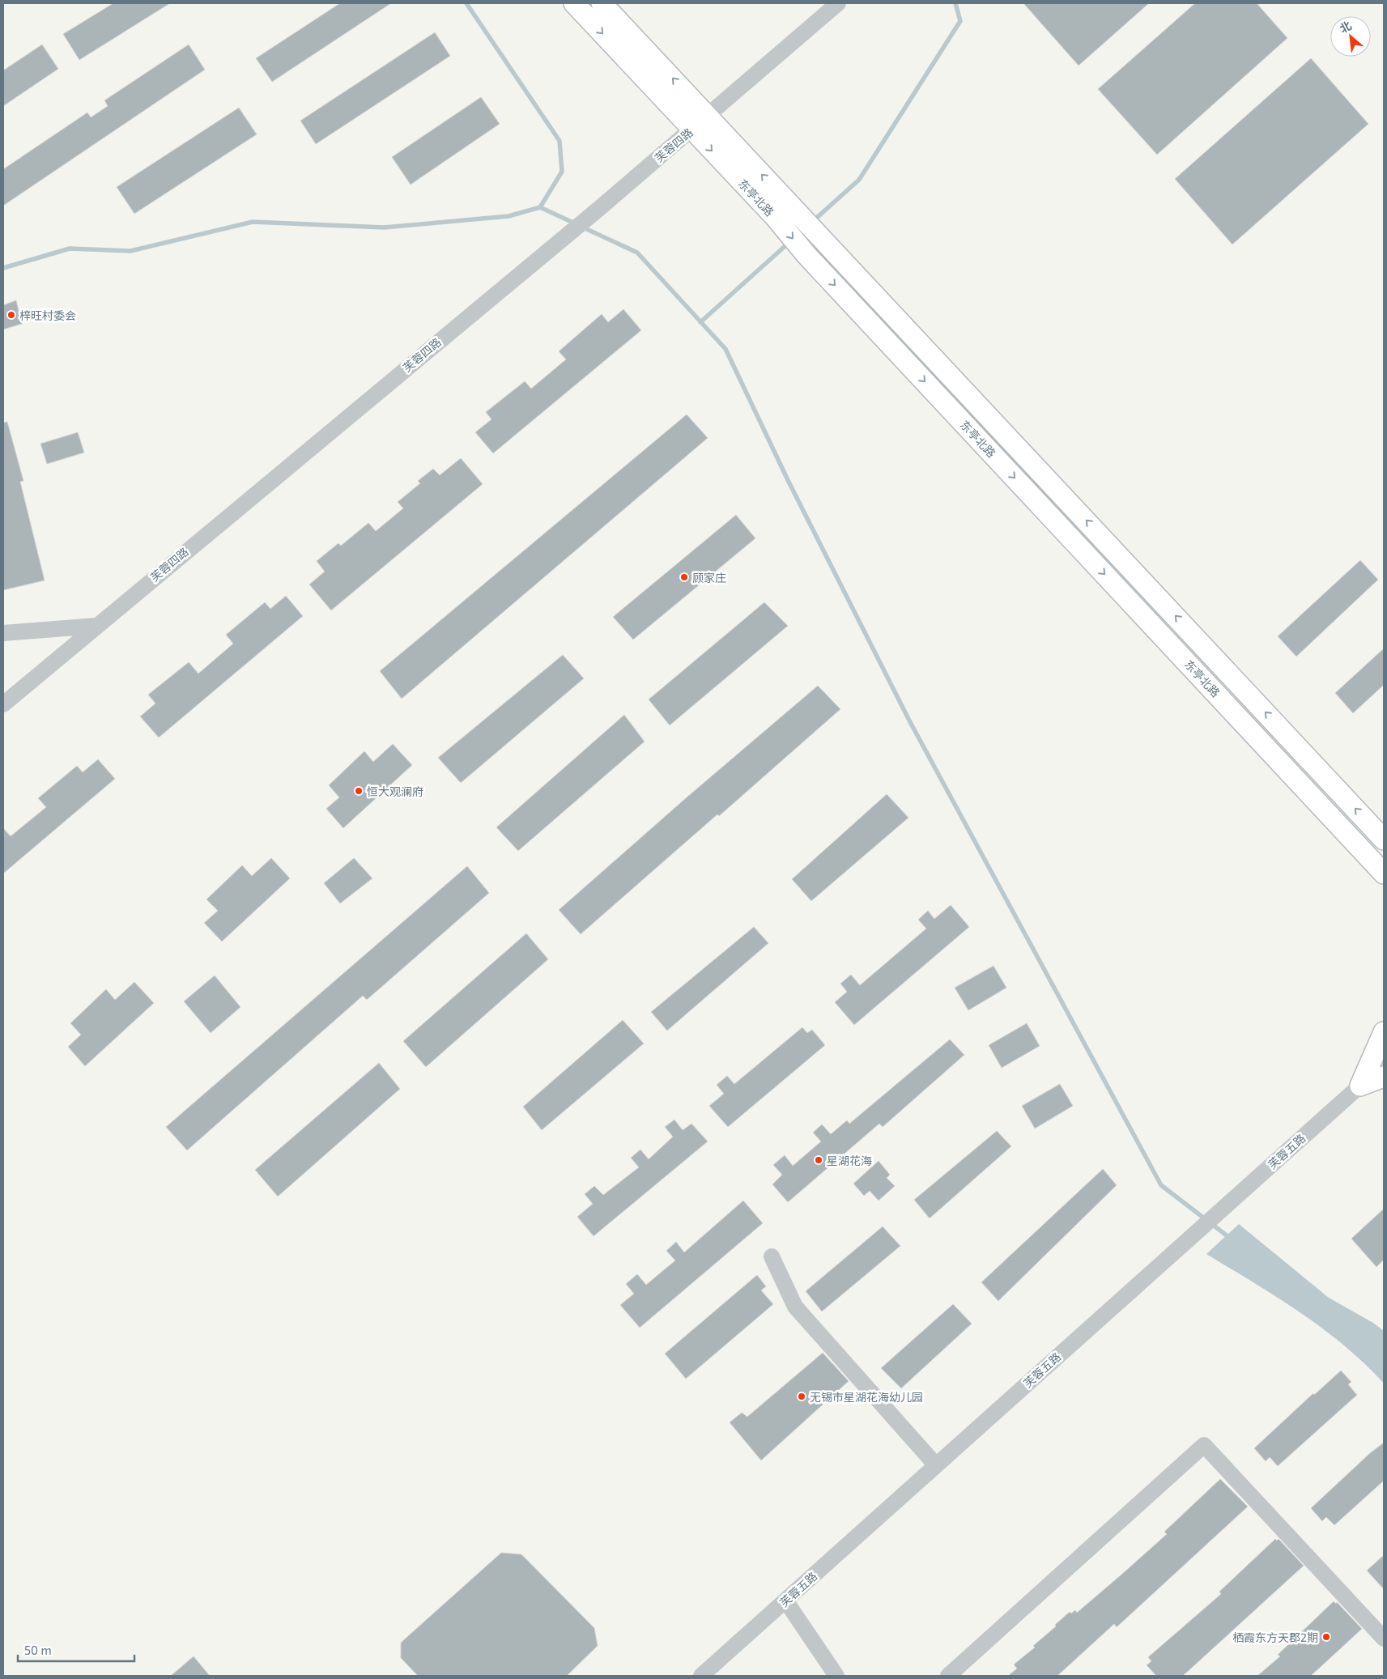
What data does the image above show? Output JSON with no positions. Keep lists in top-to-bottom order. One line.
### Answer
{"streets":{"main road":["东亭北路"],"street":["芙蓉四路","芙蓉五路"]},"crossings":[["芙蓉四路","东亭北路"]],"places":["梓旺村委会","顾家庄","恒大观澜府","星湖花海","无锡市星湖花海幼儿园","栖霞东方天郡2期"],"scale_bar":"50 m","north":"top left"}
